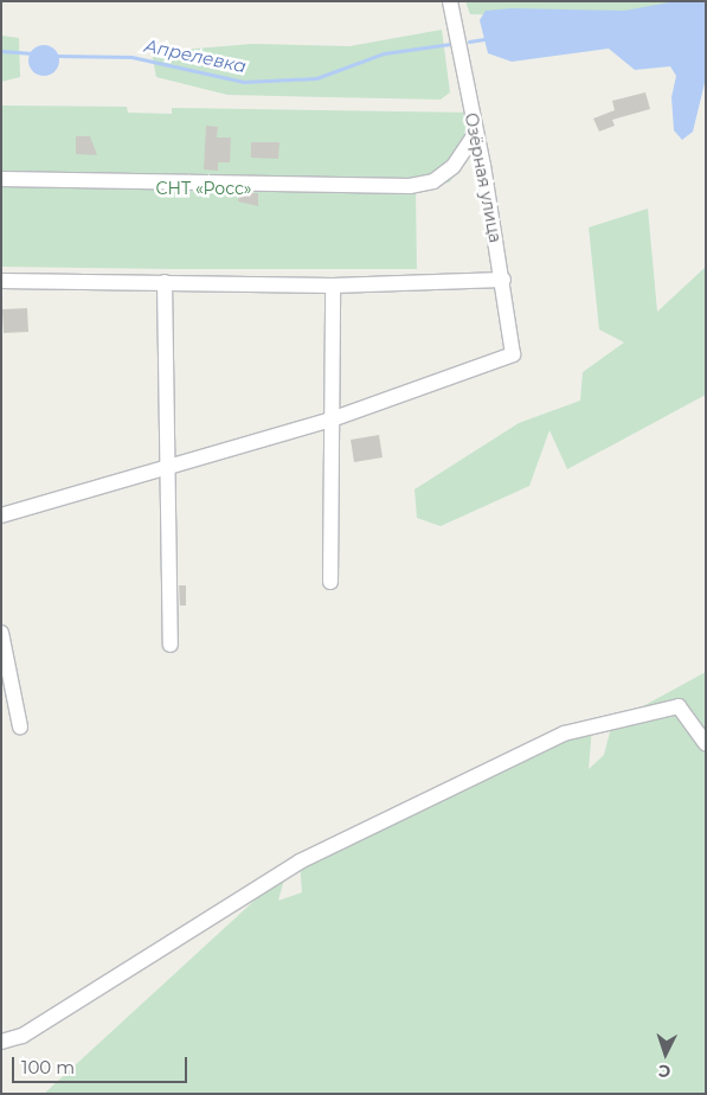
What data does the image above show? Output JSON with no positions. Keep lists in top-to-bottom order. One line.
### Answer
{"streets":{"street":["Озёрная улица"]},"water":["Апрелевка"],"parks":["СНТ «Росс»"],"scale_bar":"100 m","north":"bottom"}
